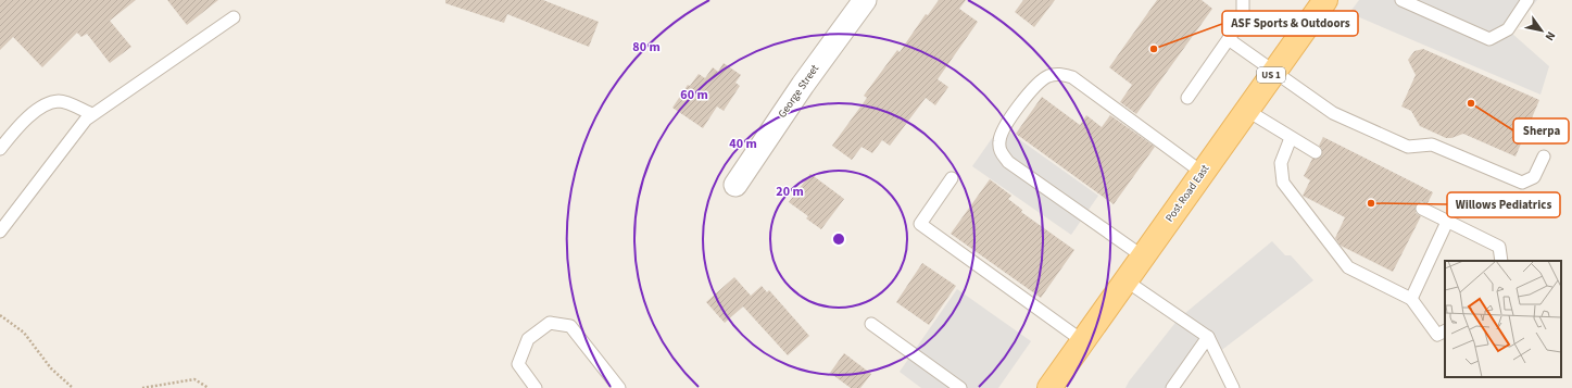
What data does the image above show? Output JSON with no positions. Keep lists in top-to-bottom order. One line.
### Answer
{"streets":{"main road":["US 1","Post Road East"],"street":["George Street"]},"places":["ASF Sports & Outdoors","Sherpa","Willows Pediatrics"],"north":"bottom right","rings":["80 m","60 m","40 m","20 m"]}
